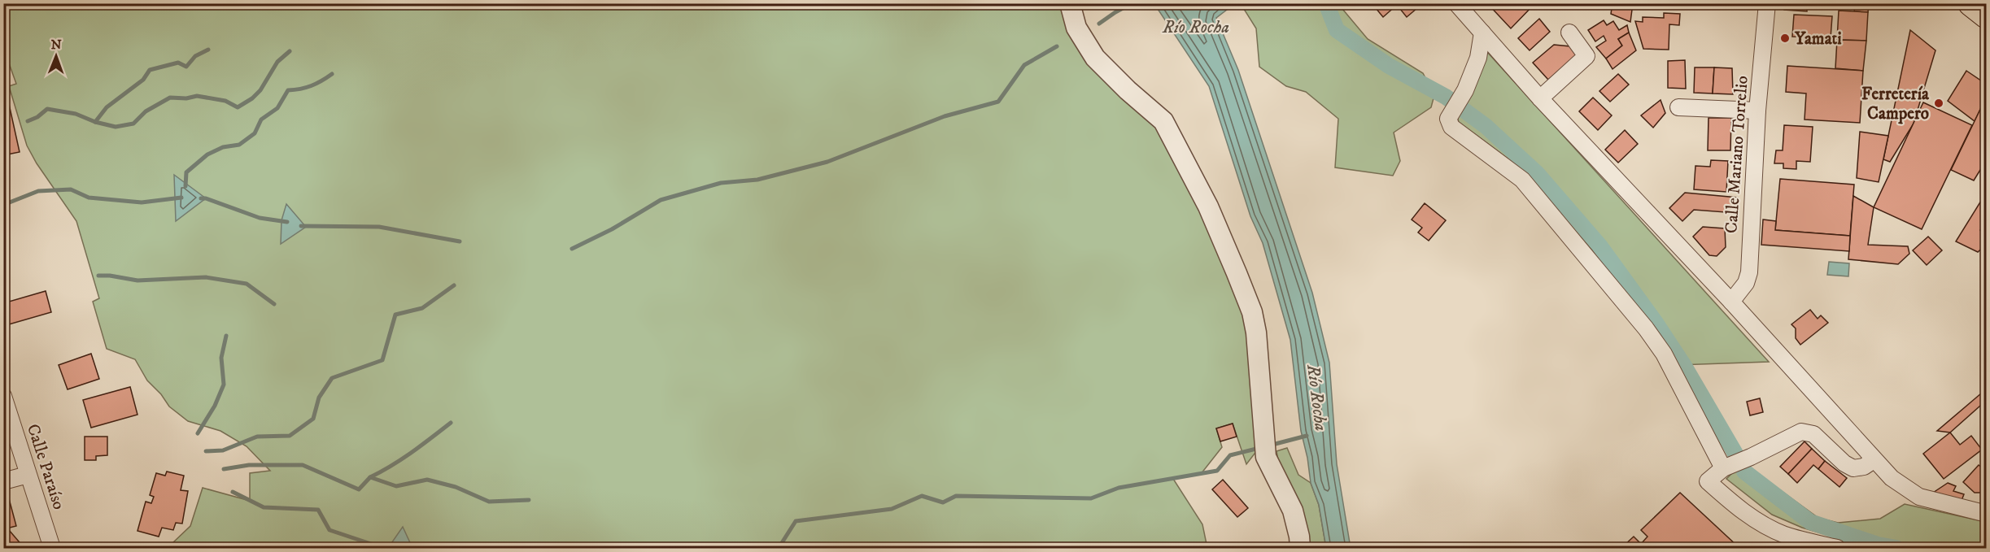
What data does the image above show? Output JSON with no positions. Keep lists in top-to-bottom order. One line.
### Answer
{"streets":{"street":["Calle Mariano Torrelio","Calle Paraíso"]},"water":["Río Rocha"],"places":["Yamati","Ferretería Campero"],"north":"top"}
